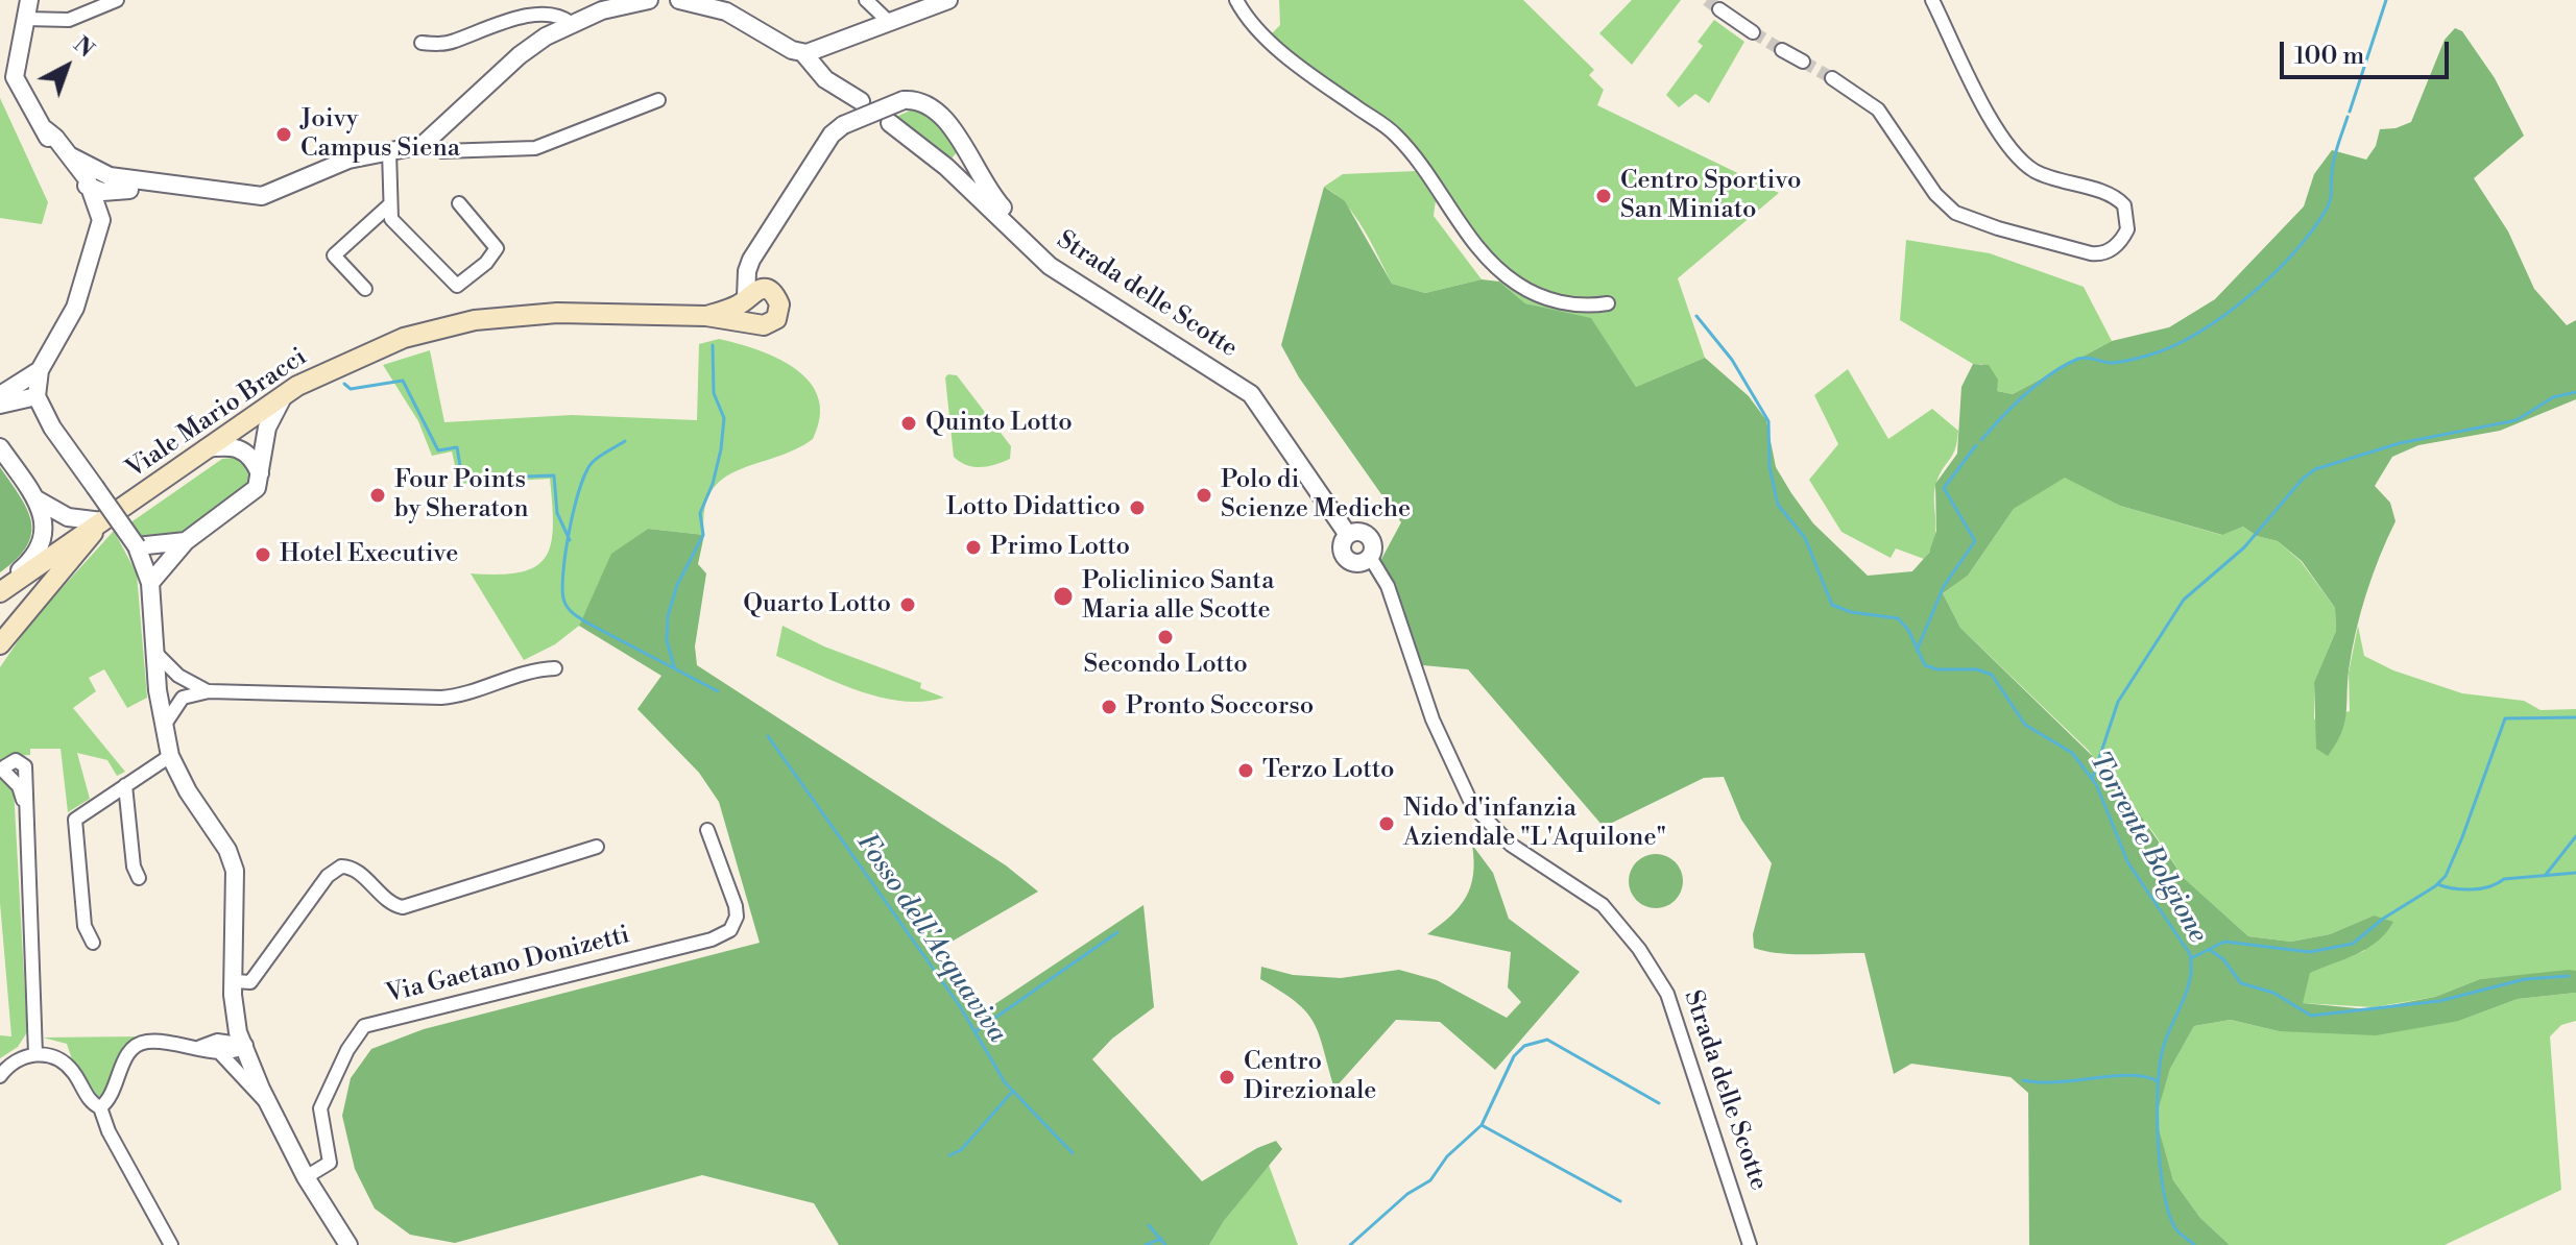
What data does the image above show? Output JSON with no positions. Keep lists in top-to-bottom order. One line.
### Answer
{"streets":{"main road":["Viale Mario Bracci"],"street":["Strada delle Scotte","Via Gaetano Donizetti"]},"water":["Torrente Bolgione","Fosso dell'Acquaviva"],"places":["Joivy Campus Siena","Centro Sportivo San Miniato","Quinto Lotto","Four Points by Sheraton","Polo di Scienze Mediche","Lotto Didattico","Primo Lotto","Hotel Executive","Policlinico Santa Maria alle Scotte","Quarto Lotto","Secondo Lotto","Pronto Soccorso","Terzo Lotto","Nido d'infanzia Aziendale \"L'Aquilone\"","Centro Direzionale"],"scale_bar":"100 m","north":"top right"}
